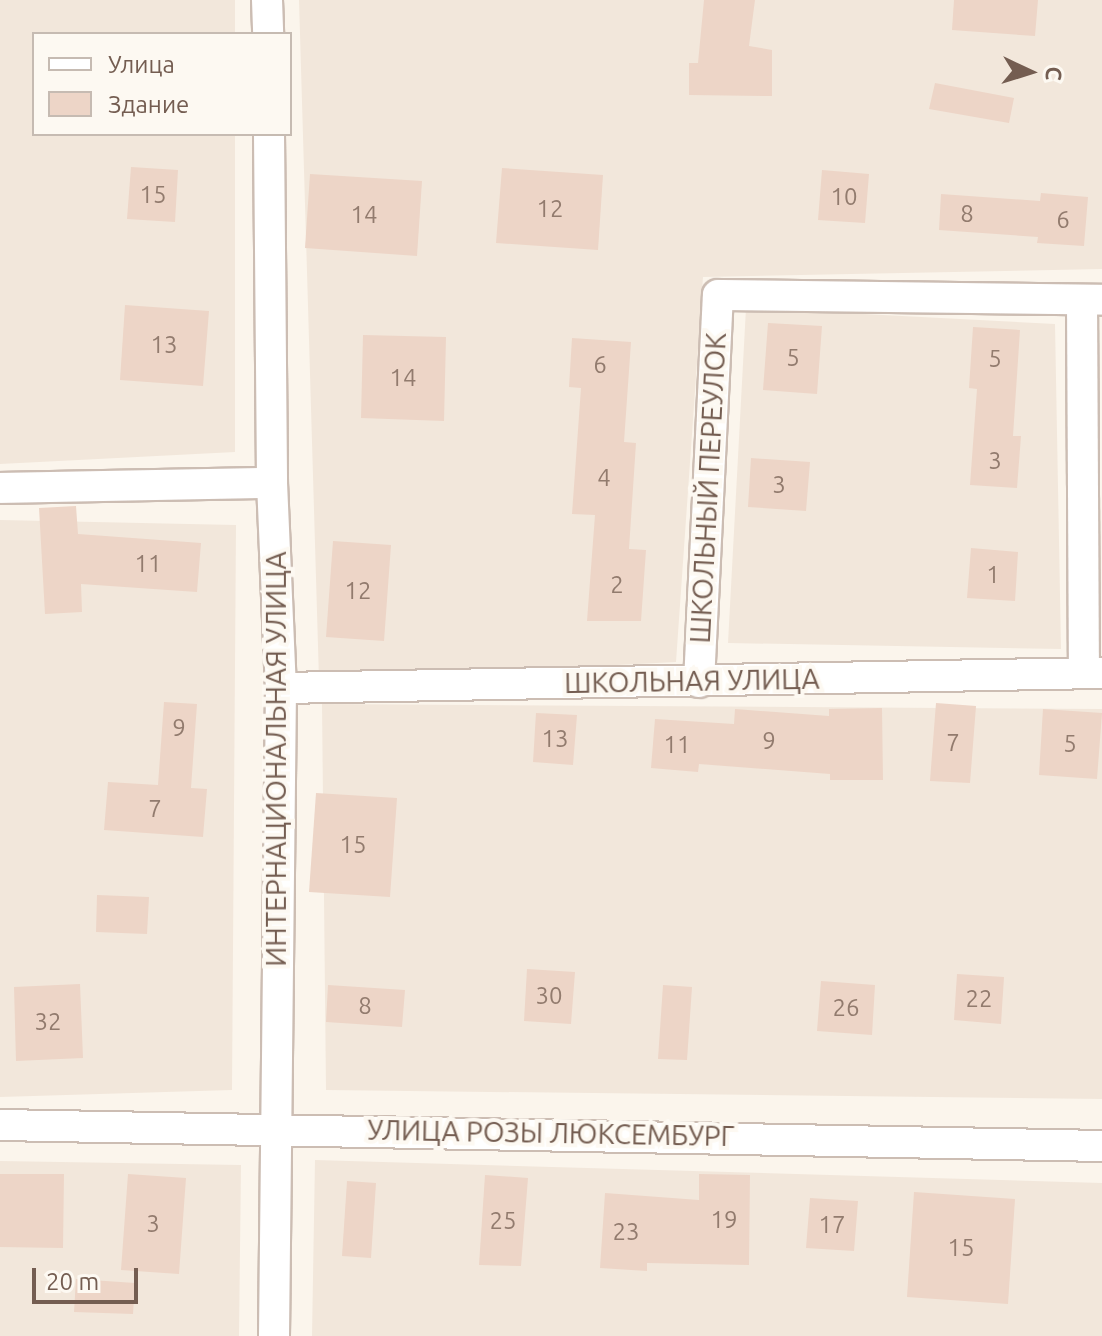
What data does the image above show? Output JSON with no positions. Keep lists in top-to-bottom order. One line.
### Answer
{"streets":{"street":["ШКОЛЬНЫЙ ПЕРЕУЛОК","ШКОЛЬНАЯ УЛИЦА","ИНТЕРНАЦИОНАЛЬНАЯ УЛИЦА","УЛИЦА РОЗЫ ЛЮКСЕМБУРГ"]},"crossings":[["ШКОЛЬНЫЙ ПЕРЕУЛОК","ШКОЛЬНАЯ УЛИЦА"],["ШКОЛЬНАЯ УЛИЦА","ИНТЕРНАЦИОНАЛЬНАЯ УЛИЦА"],["ИНТЕРНАЦИОНАЛЬНАЯ УЛИЦА","УЛИЦА РОЗЫ ЛЮКСЕМБУРГ"]],"house_numbers":["15","10","12","8","14","6","13","5","5","6","14","3","4","3","11","1","2","12","9","13","9","7","5","11","7","15","30","22","8","26","32","19","25","3","17","23","15"],"legend":["Улица","Здание"],"scale_bar":"20 m","north":"right"}
